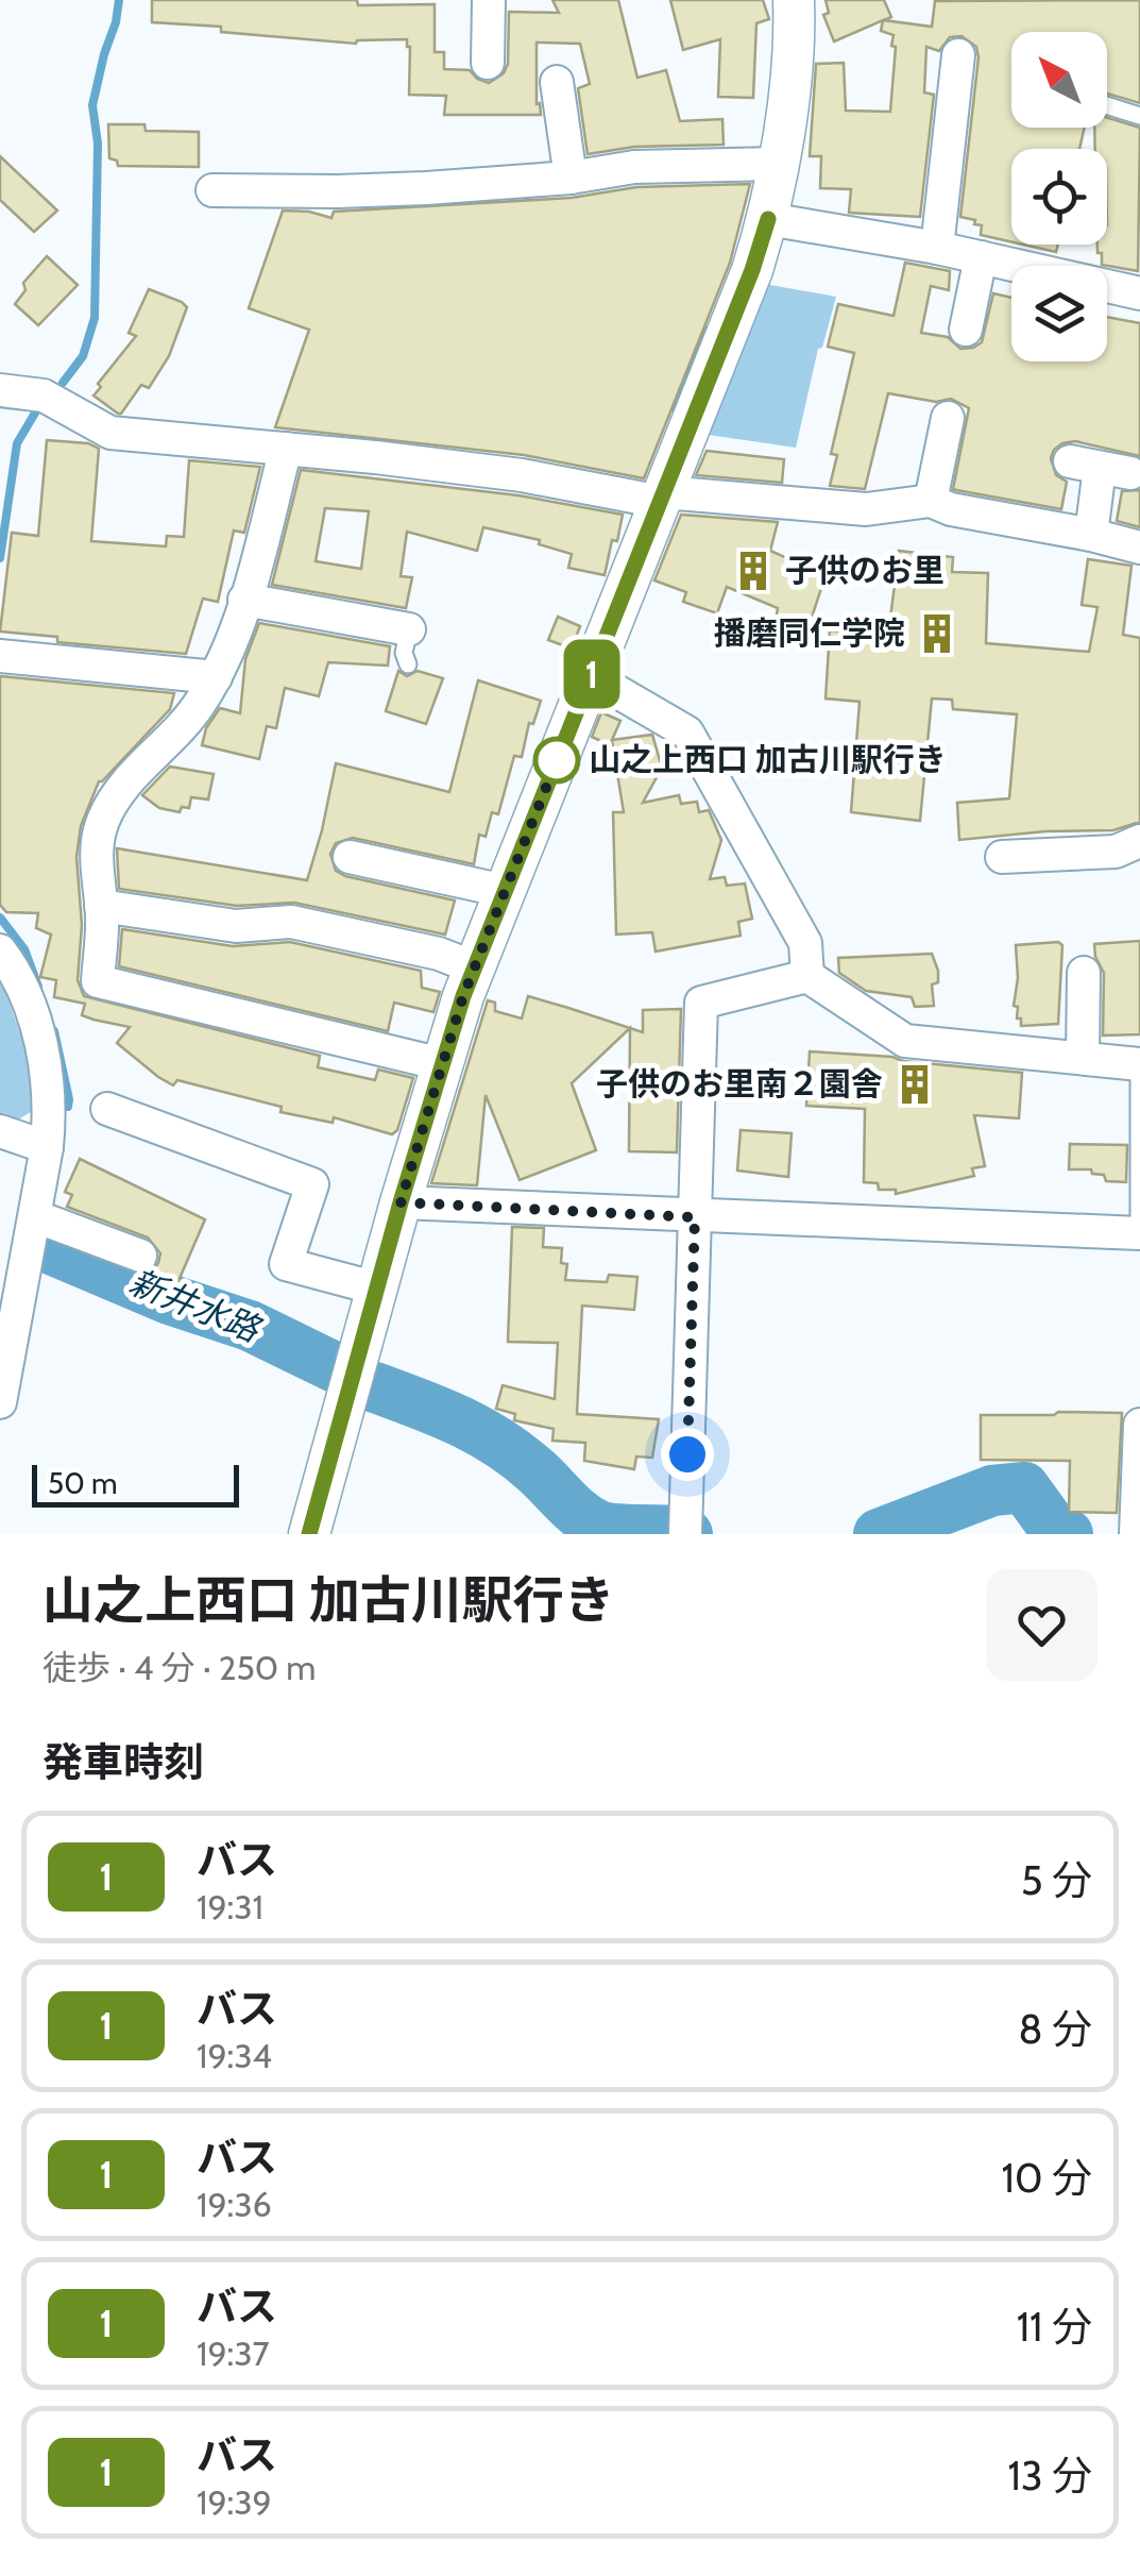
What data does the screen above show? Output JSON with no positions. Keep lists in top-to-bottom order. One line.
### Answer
{"water":["新井水路"],"places":{"building":["子供のお里","播磨同仁学院","子供のお里南２園舎"],"other":["山之上西口 加古川駅行き"]},"lines":["bus line 1"],"scale_bar":"50 m","north":"top left","page":{"on_map":"1","scale":"50 m","heading":[["山之上西口 加古川駅行き","徒歩 · 4 分 · 250 m"],"発車時刻"],"list":[{"mark":"1","name":"バス","note":"19:31","value":"5 分"},{"mark":"1","name":"バス","note":"19:34","value":"8 分"},{"mark":"1","name":"バス","note":"19:36","value":"10 分"},{"mark":"1","name":"バス","note":"19:37","value":"11 分"},{"mark":"1","name":"バス","note":"19:39","value":"13 分"}]}}
